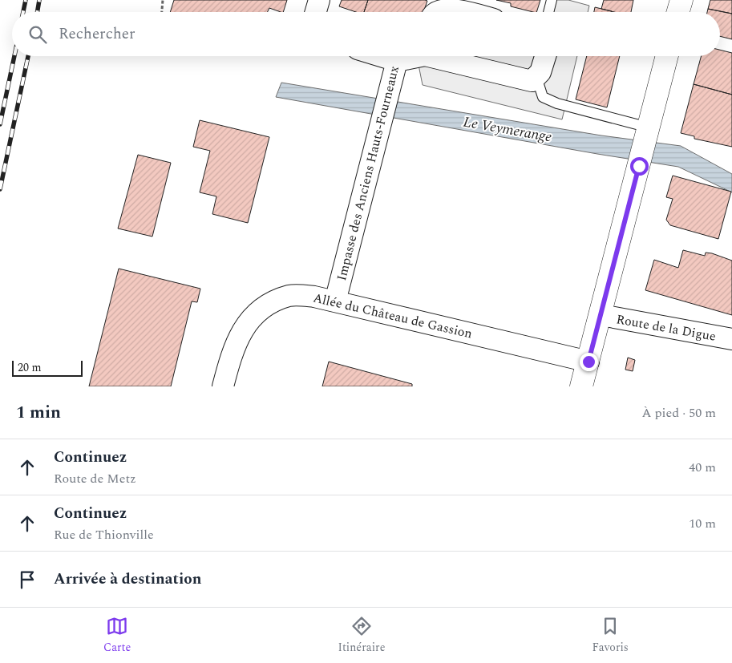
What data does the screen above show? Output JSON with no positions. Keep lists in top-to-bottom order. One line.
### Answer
{"streets":{"street":["Impasse des Anciens Hauts-Fourneaux","Allée du Château de Gassion","Route de la Digue"]},"crossings":[["Impasse des Anciens Hauts-Fourneaux","Allée du Château de Gassion"]],"water":["Le Veymerange"],"scale_bar":"20 m","page":{"search":"Rechercher","scale":"20 m","heading":["1 min","À pied · 50 m"],"list":[["Continuez","Route de Metz","40 m"],["Continuez","Rue de Thionville","10 m"],"Arrivée à destination"],"nav":["Carte","Itinéraire","Favoris"]}}
